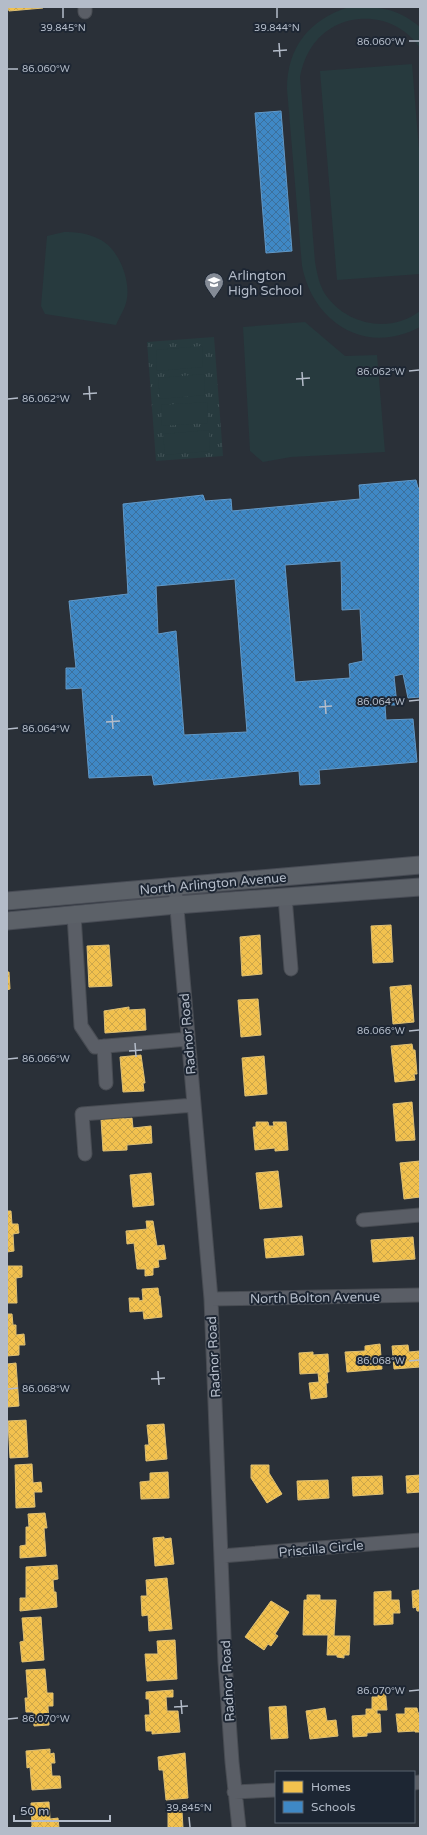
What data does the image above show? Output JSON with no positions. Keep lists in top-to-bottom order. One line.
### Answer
{"streets":{"main road":["North Arlington Avenue"],"street":["Radnor Road","North Bolton Avenue","Priscilla Circle"]},"crossings":[["North Arlington Avenue","Radnor Road"],["Radnor Road","North Bolton Avenue"],["Radnor Road","Priscilla Circle"]],"places":{"school or university":["Arlington High School"]},"legend":["Homes","Schools"],"scale_bar":"50 m","coordinates":["39.845°N","39.844°N","86.060°W","86.062°W","86.064°W","86.066°W","86.068°W","86.070°W"]}
